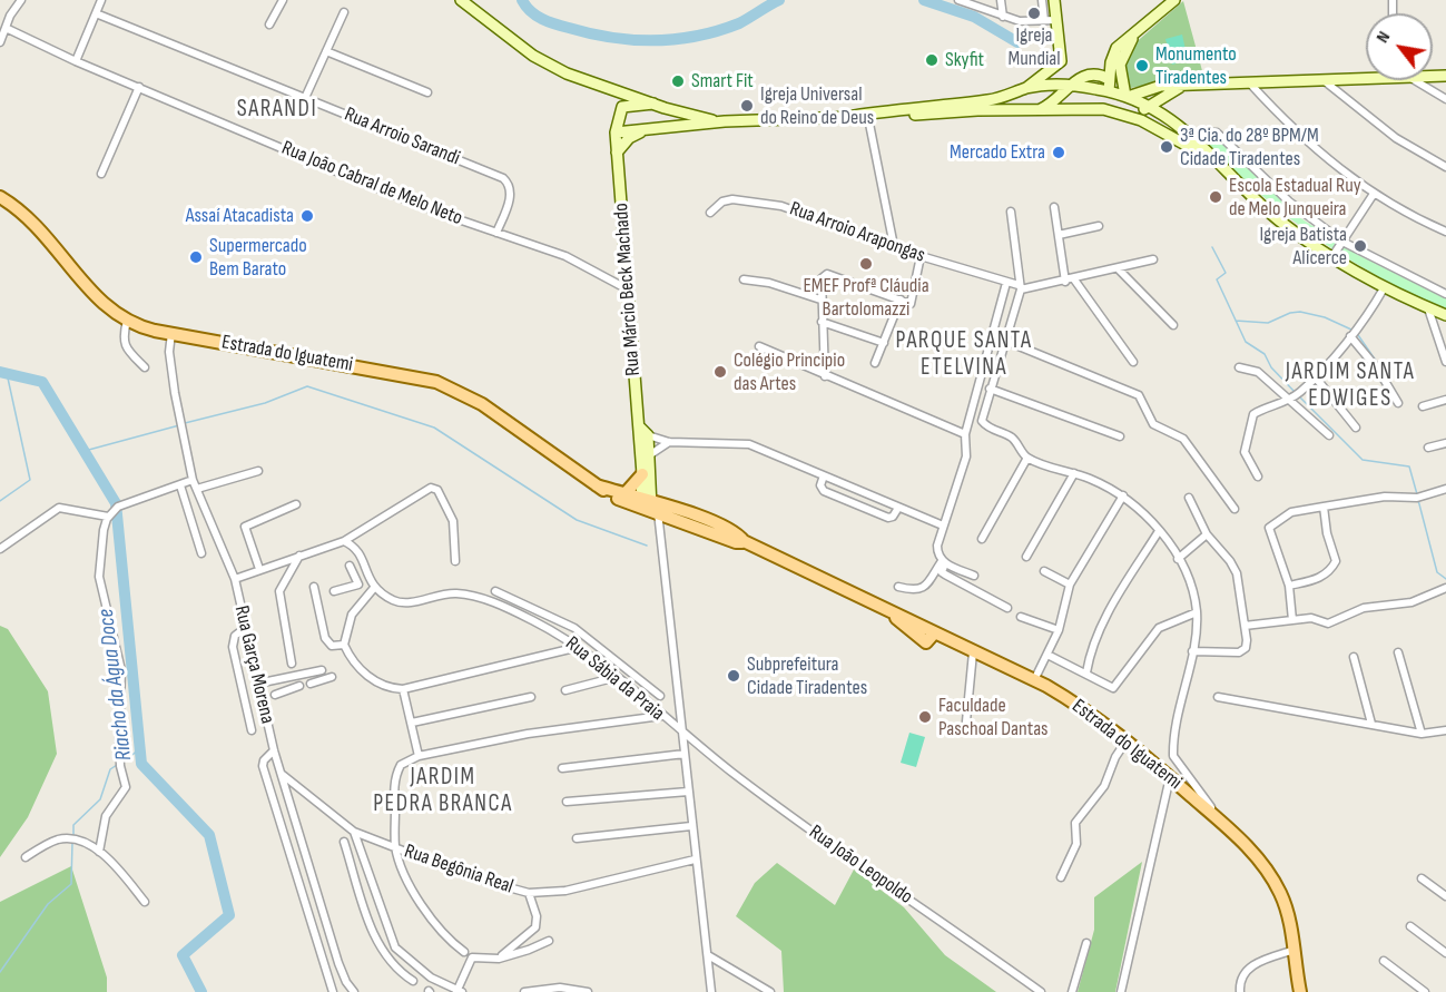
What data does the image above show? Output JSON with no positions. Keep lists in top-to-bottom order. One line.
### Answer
{"streets":{"main road":["Rua Márcio Beck Machado","Estrada do Iguatemi"],"street":["Rua Arroio Sarandi","Rua João Cabral de Melo Neto","Rua Arroio Arapongas","Rua Garça Morena","Rua Sábia da Praia","Rua João Leopoldo","Rua Begônia Real"]},"crossings":[["Rua Arroio Sarandi","Rua João Cabral de Melo Neto"],["Rua João Cabral de Melo Neto","Rua Márcio Beck Machado"],["Rua Márcio Beck Machado","Estrada do Iguatemi"],["Rua Márcio Beck Machado","Rua Sábia da Praia"],["Rua Márcio Beck Machado","Rua João Leopoldo"],["Rua Márcio Beck Machado","Rua Begônia Real"],["Estrada do Iguatemi","Rua Garça Morena"],["Rua Garça Morena","Rua Begônia Real"],["Rua Sábia da Praia","Rua João Leopoldo"]],"districts":["SARANDI","PARQUE SANTA ETELVINA","JARDIM SANTA EDWIGES","JARDIM PEDRA BRANCA"],"water":["Riacho da Água Doce"],"places":["Igreja Mundial","Skyfit","Monumento Tiradentes","Smart Fit","Igreja Universal do Reino de Deus","3ª Cia. do 28º BPM/M Cidade Tiradentes","Mercado Extra","Escola Estadual Ruy de Melo Junqueira","Assaí Atacadista","Igreja Batista Alicerce","Supermercado Bem Barato","EMEF Profª Cláudia Bartolomazzi","Colégio Principio das Artes","Subprefeitura Cidade Tiradentes","Faculdade Paschoal Dantas"],"north":"top left"}
